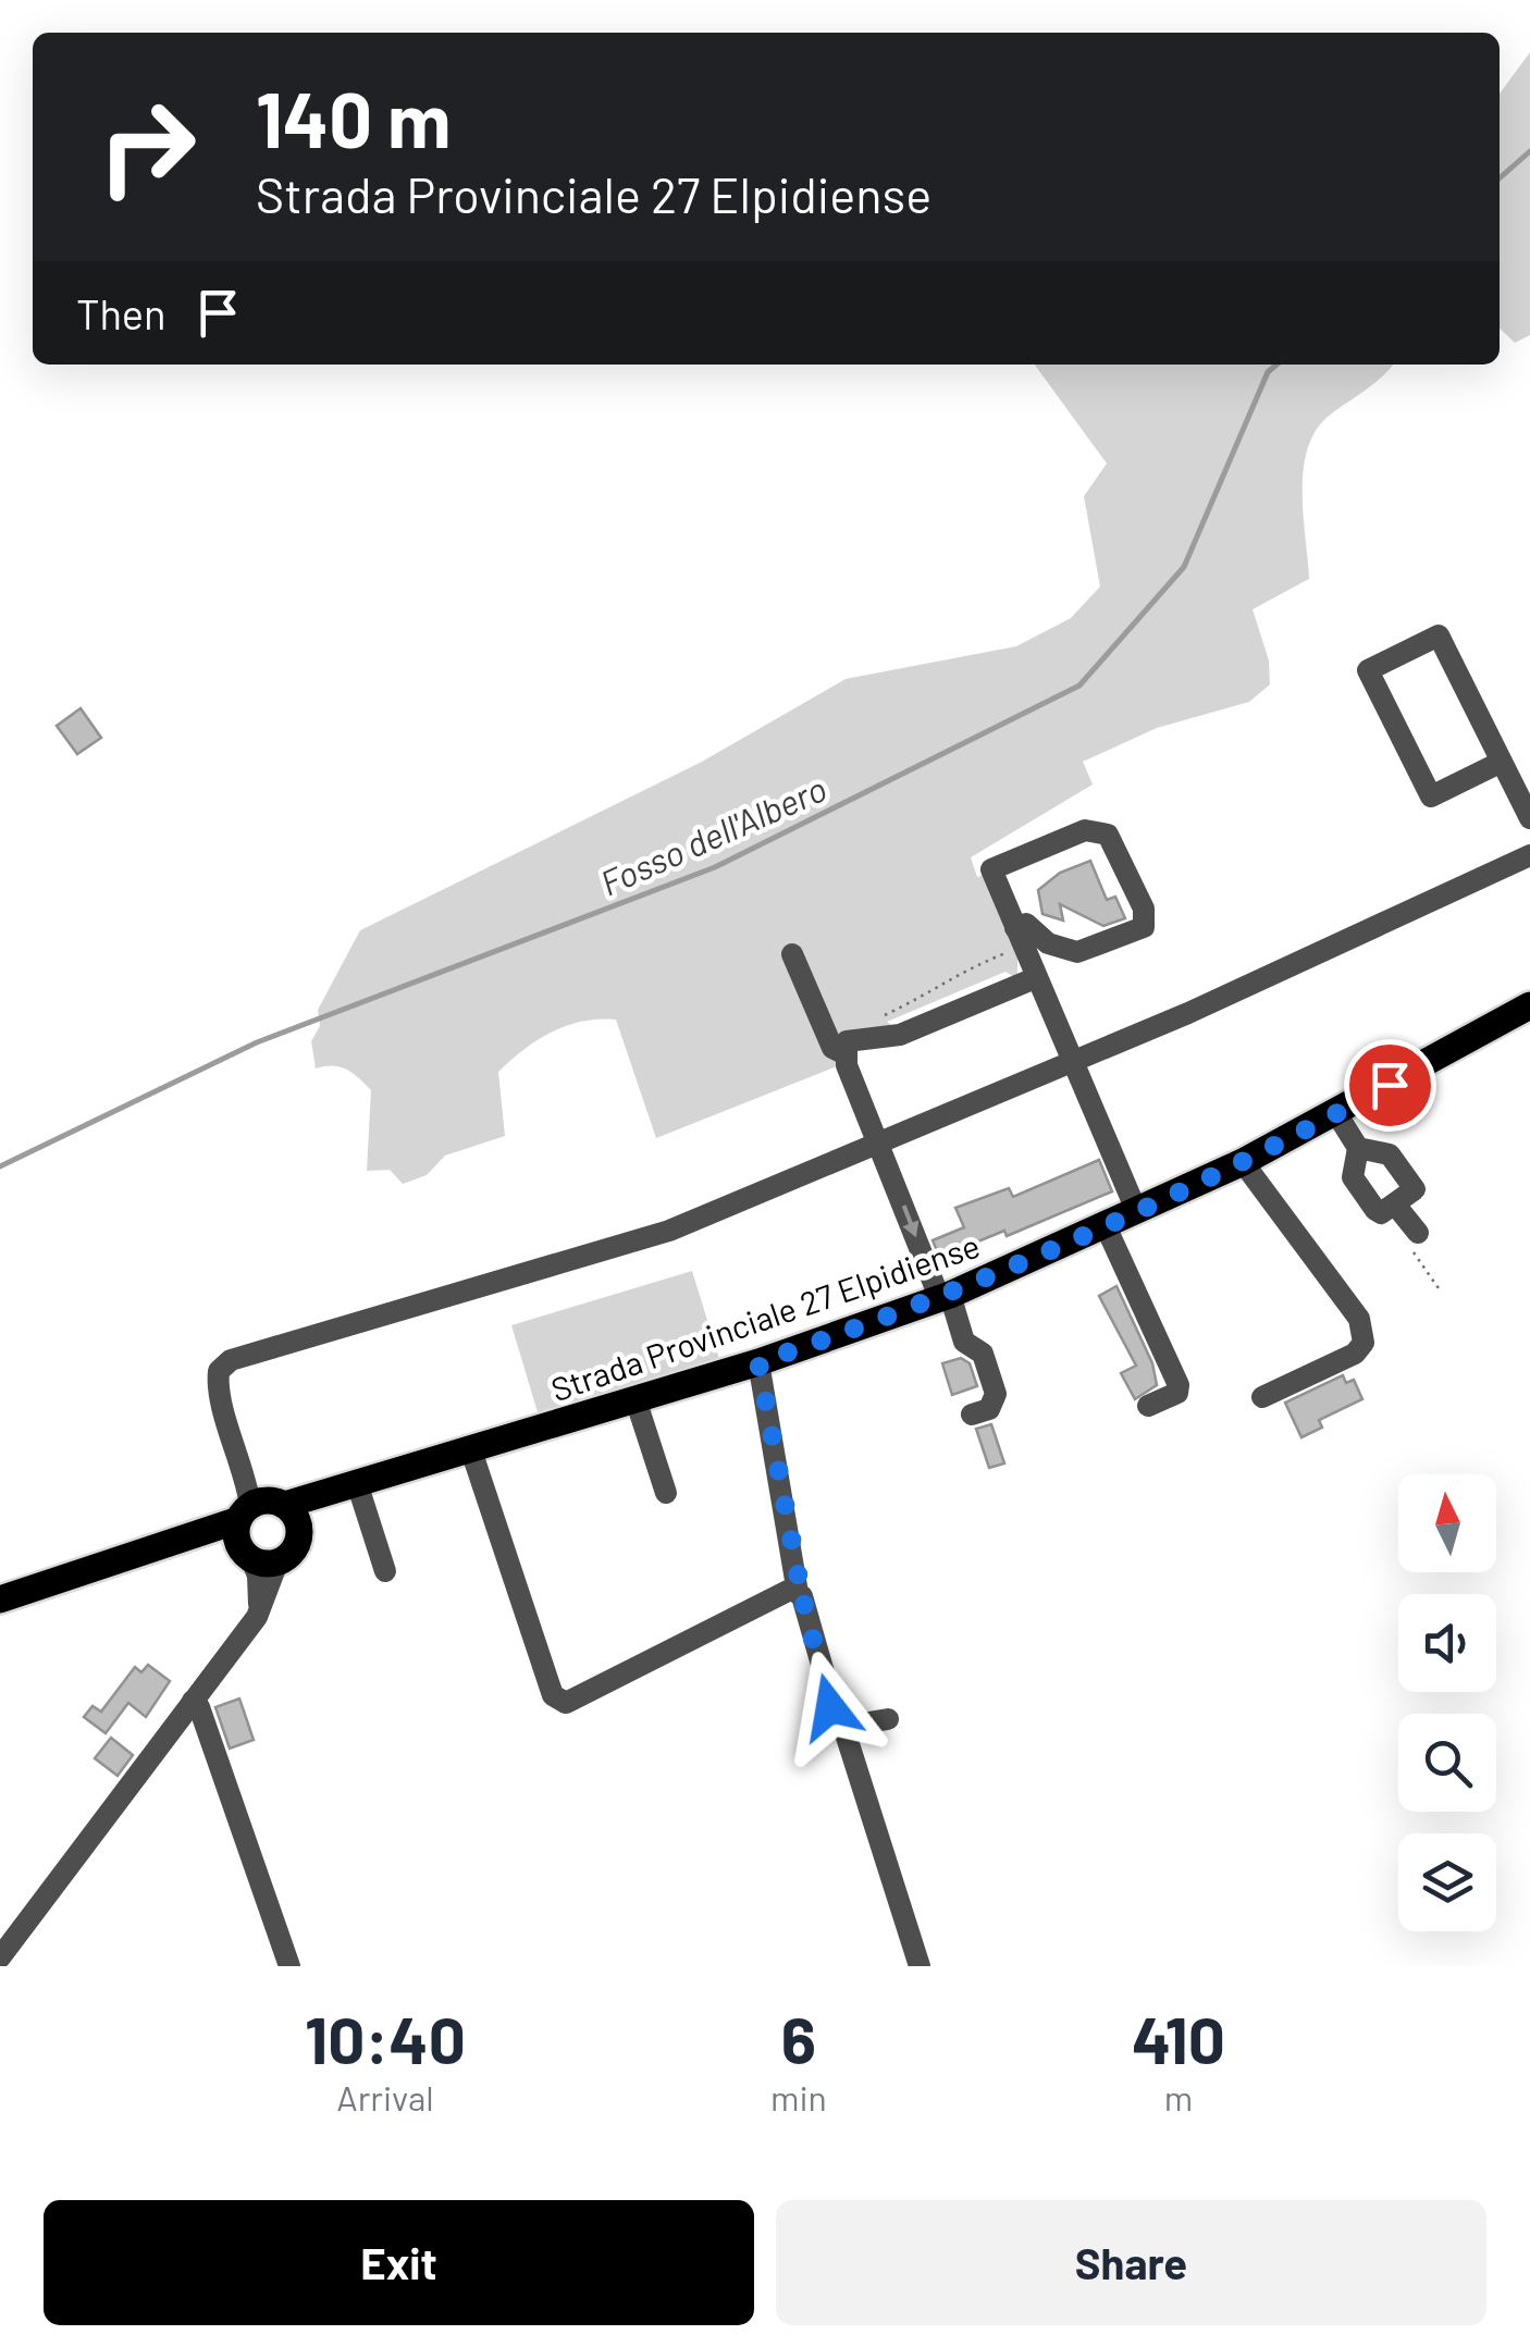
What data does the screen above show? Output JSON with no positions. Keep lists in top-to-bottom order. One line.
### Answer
{"streets":{"main road":["Strada Provinciale 27 Elpidiense"]},"water":["Fosso dell'Albero"],"north":"top","page":{"turn":["140 m","Strada Provinciale 27 Elpidiense"],"then":"Then","eta":["10:40","Arrival","6","min","410","m"],"buttons":["Exit","Share"]}}
